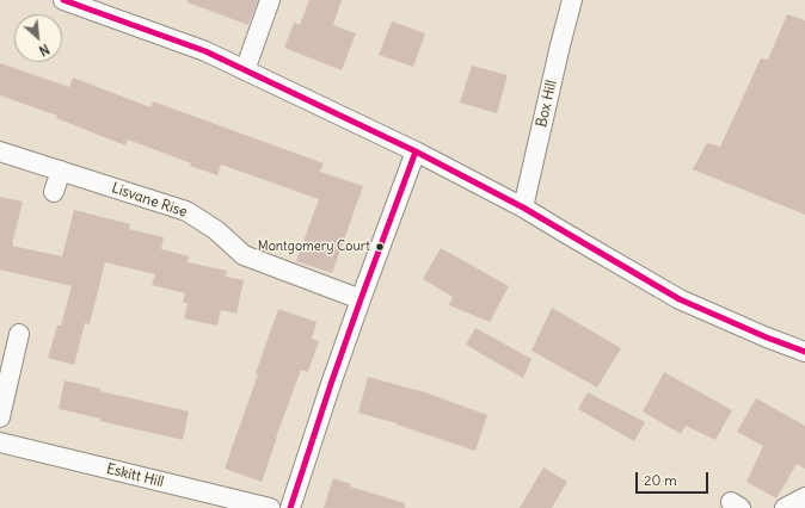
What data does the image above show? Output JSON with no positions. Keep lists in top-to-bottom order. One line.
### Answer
{"streets":{"street":["Box Hill","Lisvane Rise","Eskitt Hill"]},"places":["Montgomery Court"],"scale_bar":"20 m","north":"bottom right"}
